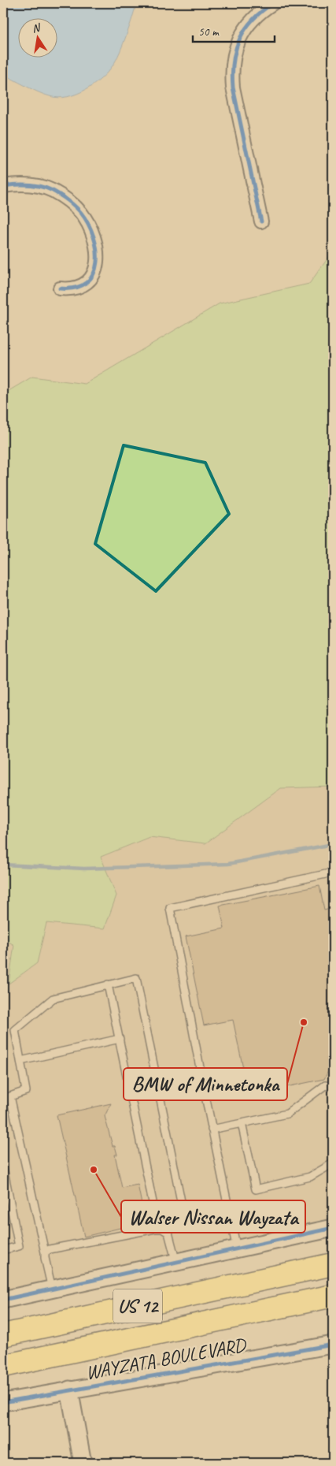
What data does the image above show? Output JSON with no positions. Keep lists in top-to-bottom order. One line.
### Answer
{"streets":{"highway":["US 12"],"street":["WAYZATA BOULEVARD"]},"places":["BMW of Minnetonka","Walser Nissan Wayzata"],"scale_bar":"50 m","north":"top"}
